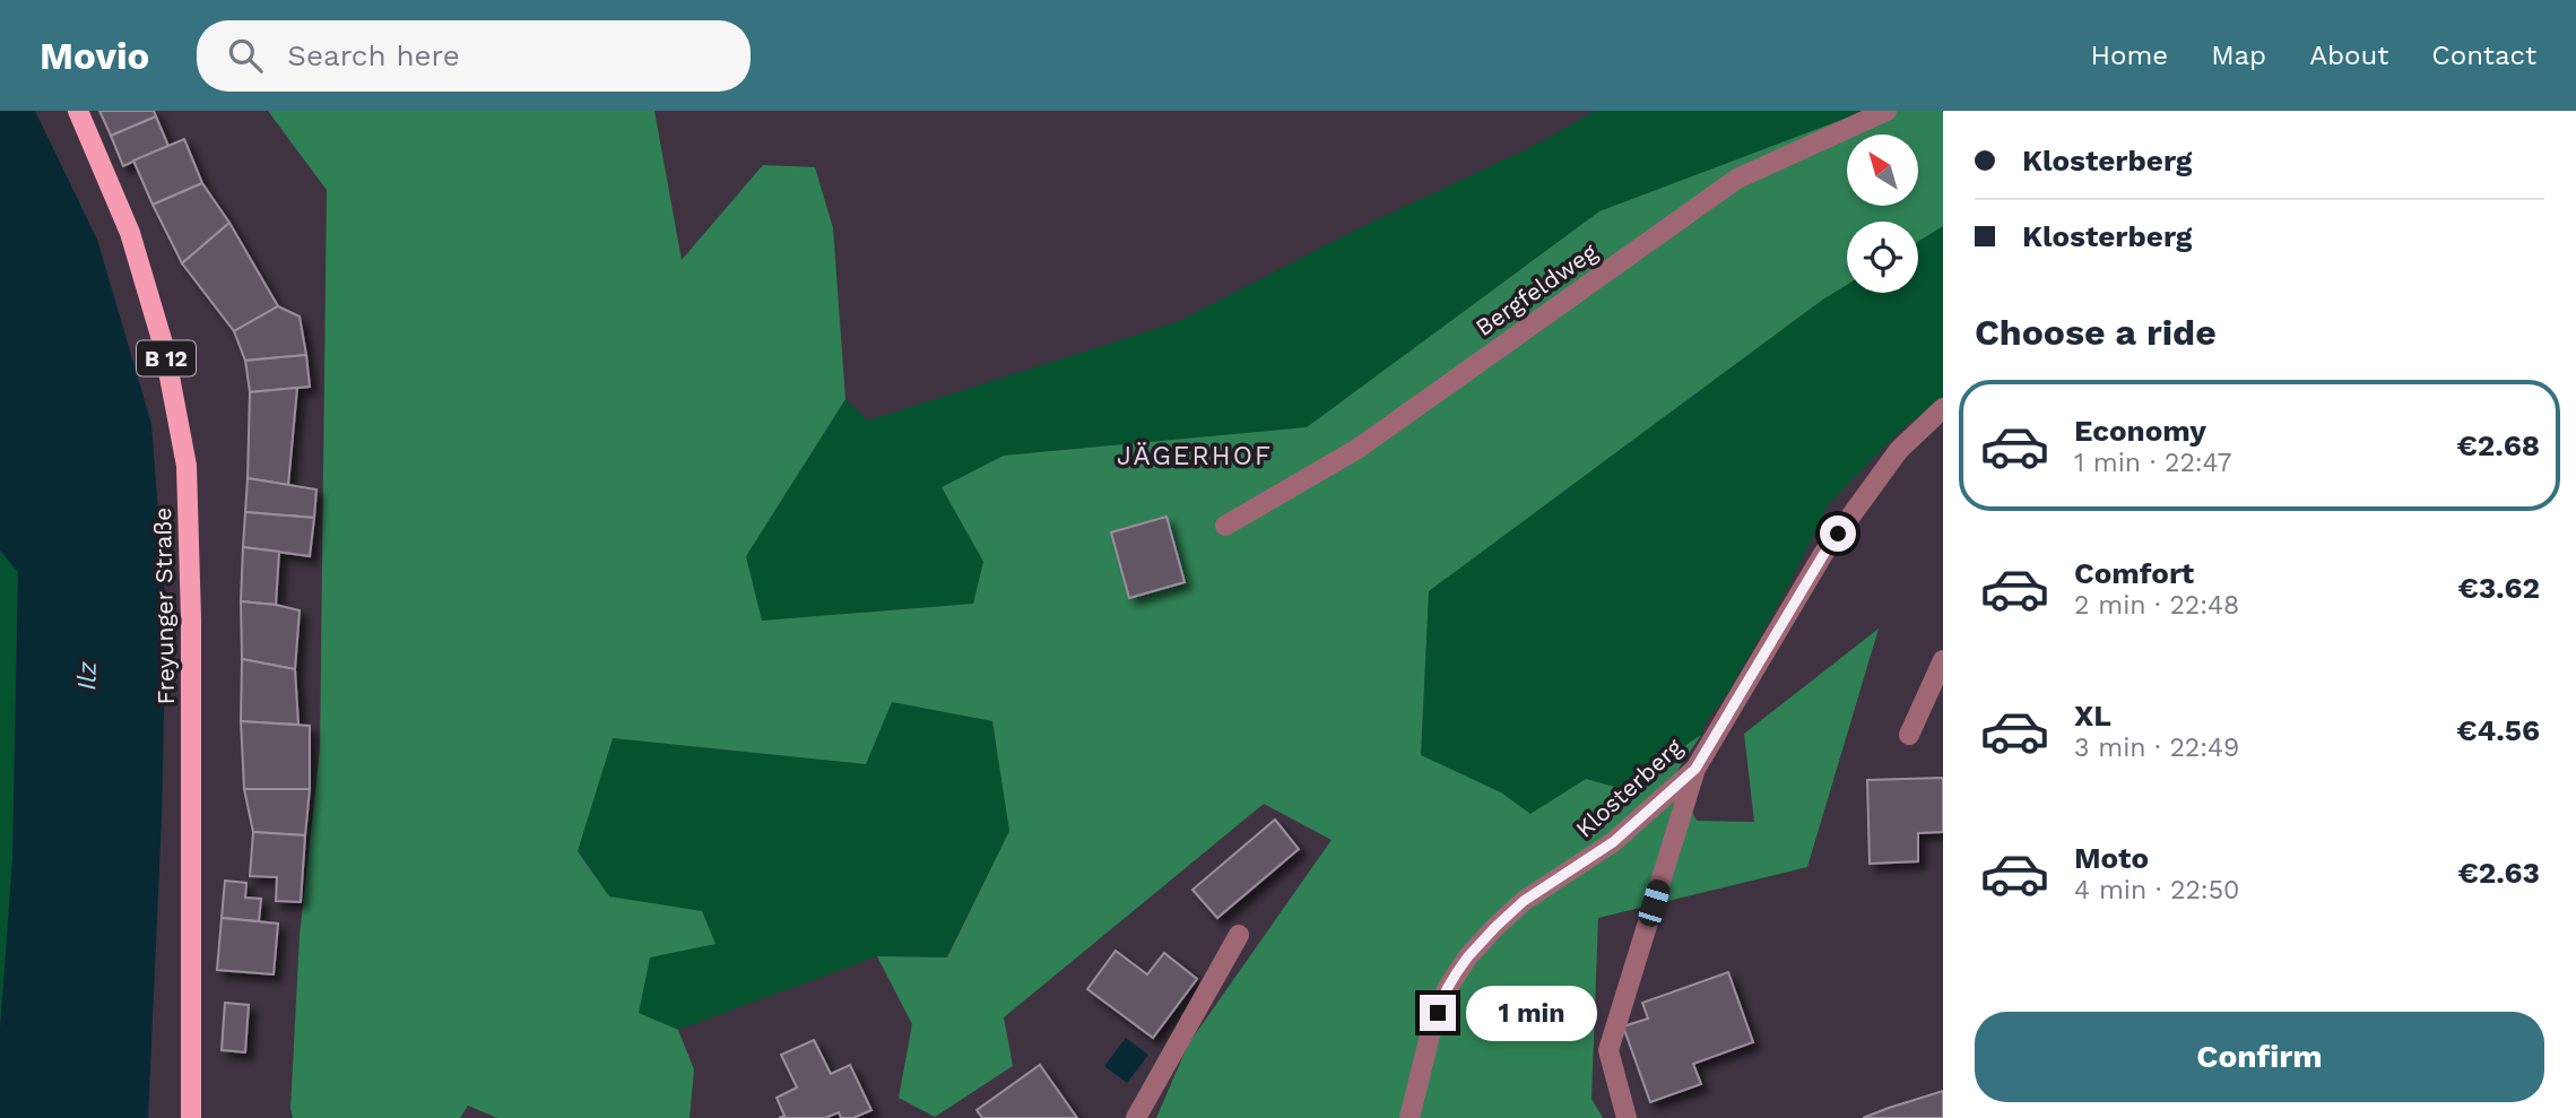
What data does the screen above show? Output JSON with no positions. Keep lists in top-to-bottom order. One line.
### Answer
{"streets":{"main road":["B 12","Freyunger Straße"],"street":["Bergfeldweg","Klosterberg"]},"districts":["JÄGERHOF"],"water":["Ilz"],"north":"top left","page":{"header":"Movio","search":"Search here","nav":["Home","Map","About","Contact"],"banner":["Klosterberg","Klosterberg"],"heading":"Choose a ride","list":[{"name":"Economy","note":"1 min · 22:47","value":"€2.68"},{"name":"Comfort","note":"2 min · 22:48","value":"€3.62"},{"name":"XL","note":"3 min · 22:49","value":"€4.56"},{"name":"Moto","note":"4 min · 22:50","value":"€2.63"}],"bubble":"1 min","buttons":"Confirm"}}
